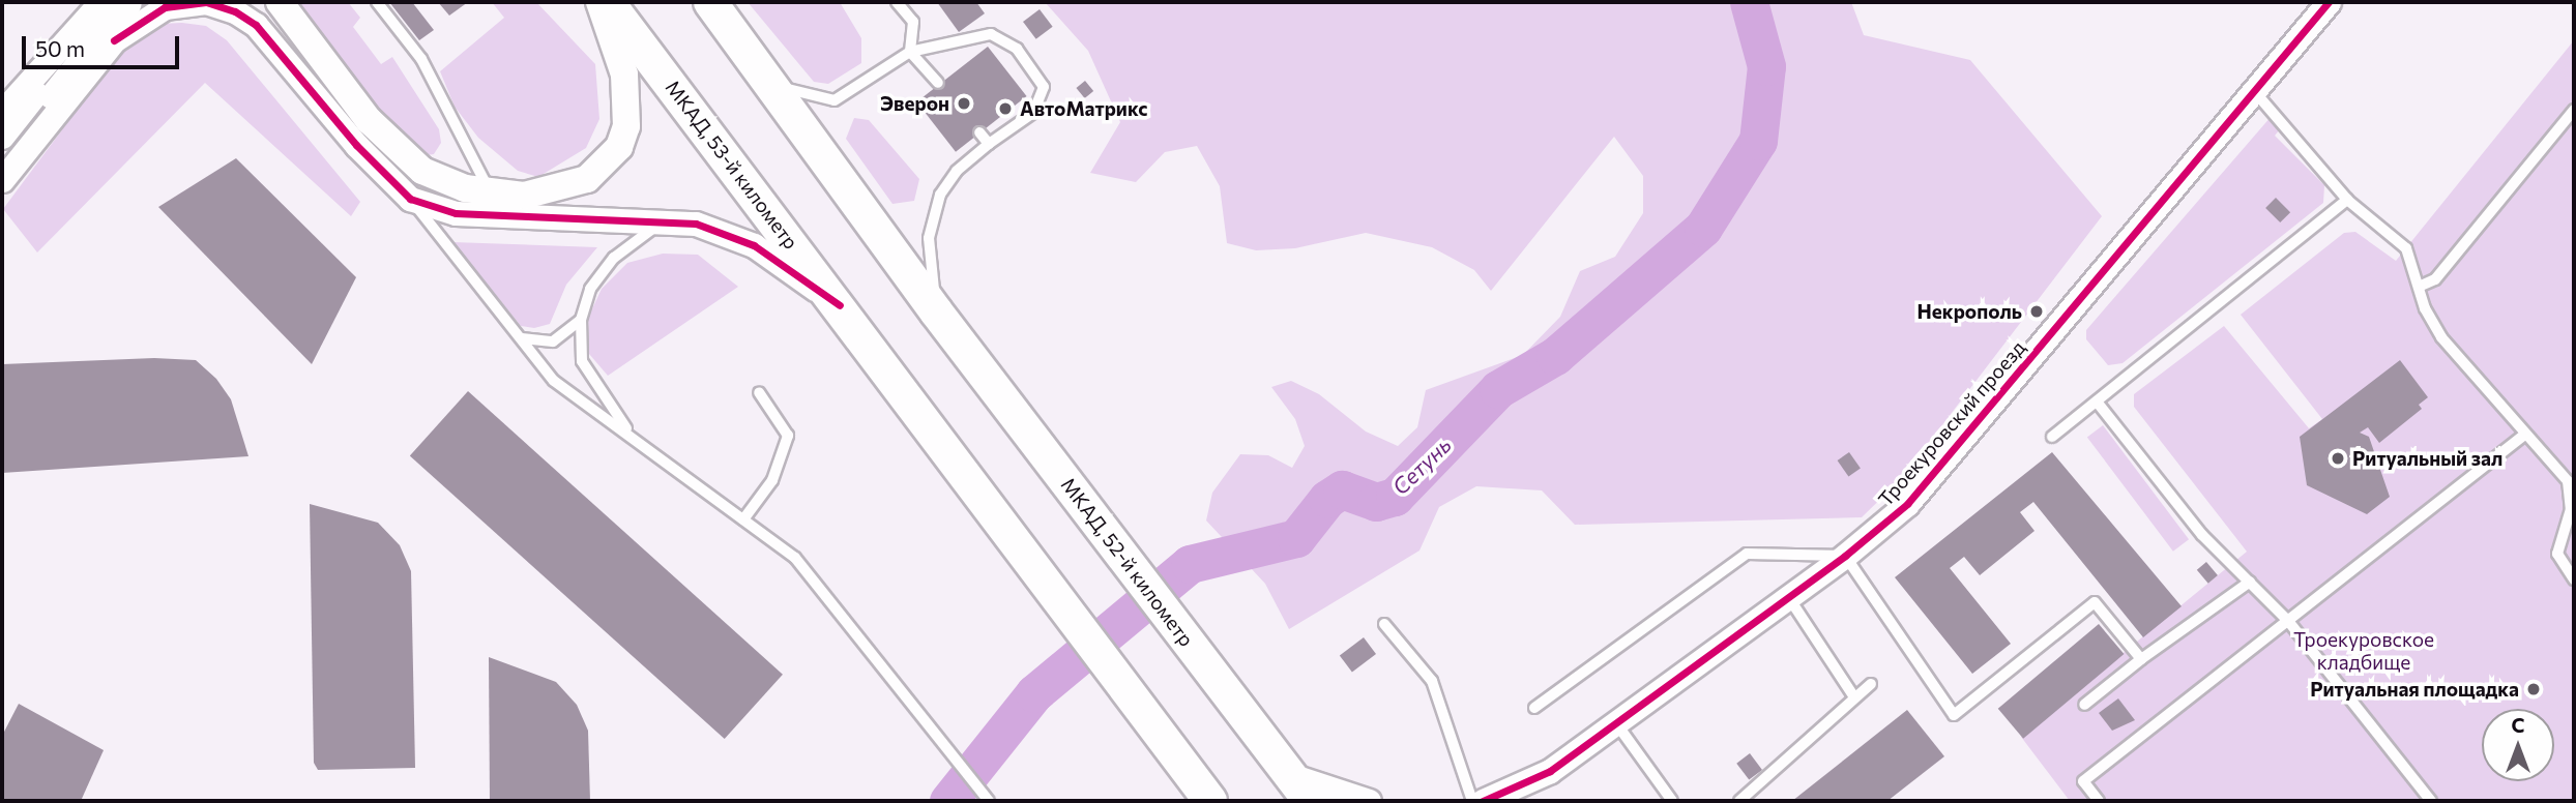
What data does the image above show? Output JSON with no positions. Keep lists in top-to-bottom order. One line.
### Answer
{"streets":{"highway":["МКАД, 53-й километр","МКАД, 52-й километр"],"street":["Троекуровский проезд"]},"water":["Сетунь"],"parks":["Троекуровское кладбище"],"places":["Эверон","АвтоМатрикс","Некрополь","Ритуальный зал","Ритуальная площадка"],"scale_bar":"50 m","north":"top"}
